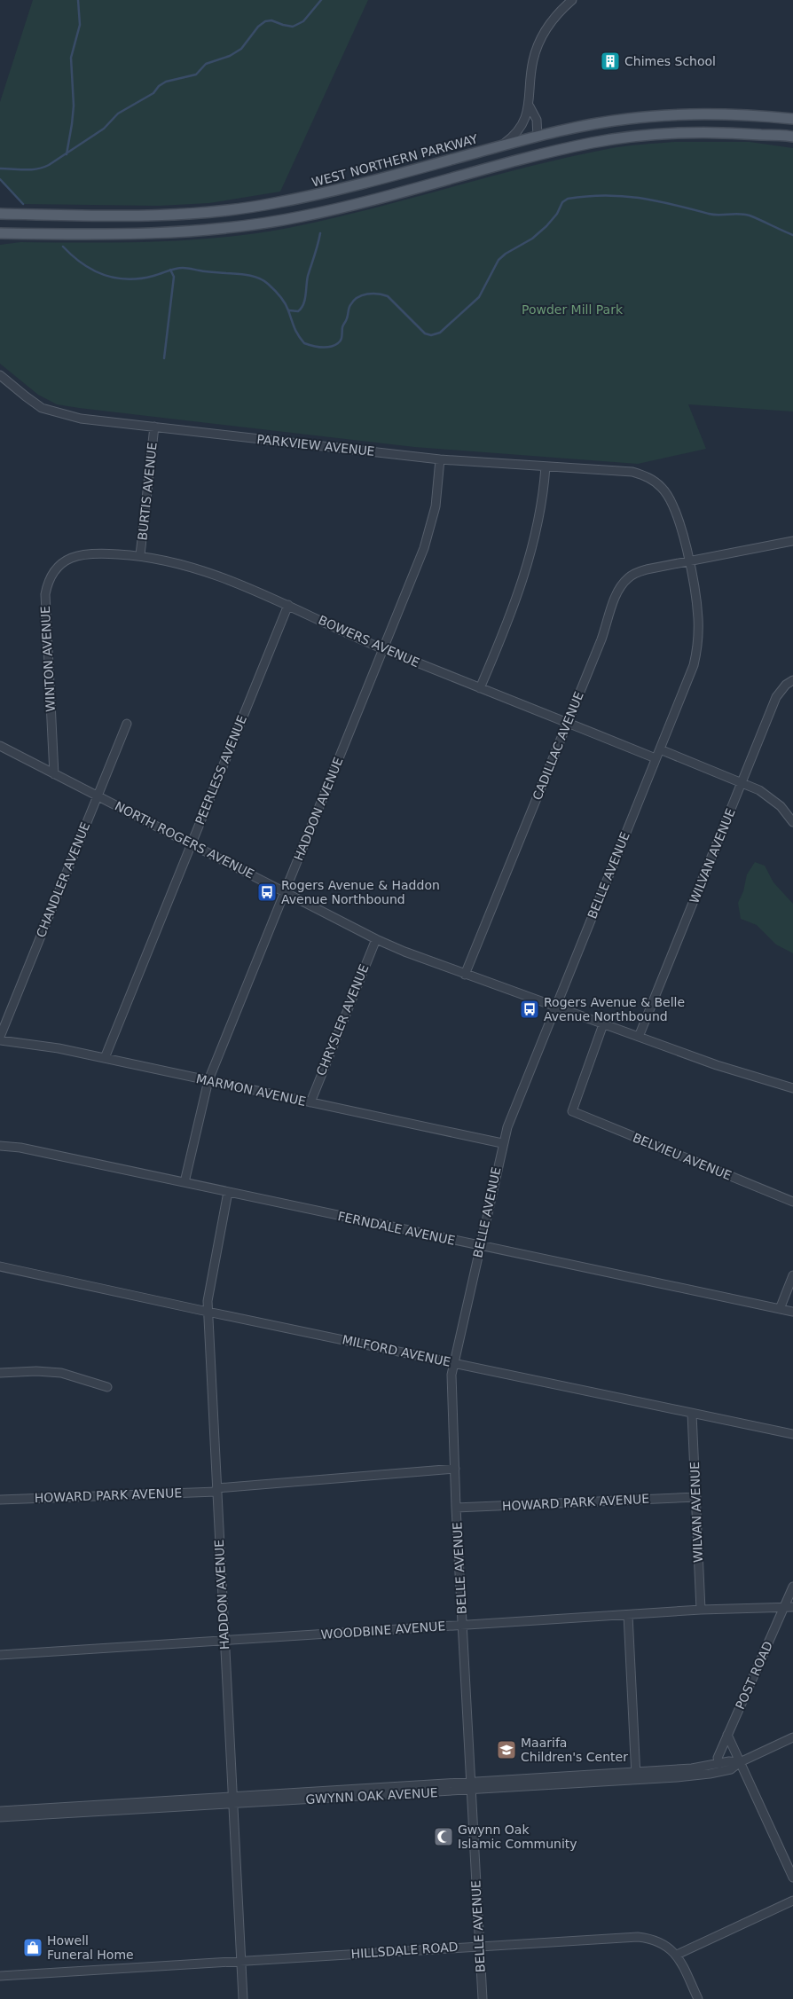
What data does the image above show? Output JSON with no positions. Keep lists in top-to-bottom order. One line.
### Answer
{"streets":{"main road":["WEST NORTHERN PARKWAY"],"street":["PARKVIEW AVENUE","BURTIS AVENUE","BOWERS AVENUE","WINTON AVENUE","CADILLAC AVENUE","PEERLESS AVENUE","HADDON AVENUE","NORTH ROGERS AVENUE","WILVAN AVENUE","BELLE AVENUE","CHANDLER AVENUE","CHRYSLER AVENUE","MARMON AVENUE","BELVIEU AVENUE","FERNDALE AVENUE","MILFORD AVENUE","HOWARD PARK AVENUE","WOODBINE AVENUE","POST ROAD","GWYNN OAK AVENUE","HILLSDALE ROAD"]},"crossings":[["PARKVIEW AVENUE","BURTIS AVENUE"],["PARKVIEW AVENUE","HADDON AVENUE"],["PARKVIEW AVENUE","BELLE AVENUE"],["BURTIS AVENUE","BOWERS AVENUE"],["BOWERS AVENUE","WINTON AVENUE"],["BOWERS AVENUE","CADILLAC AVENUE"],["BOWERS AVENUE","PEERLESS AVENUE"],["BOWERS AVENUE","HADDON AVENUE"],["BOWERS AVENUE","BELLE AVENUE"],["WINTON AVENUE","NORTH ROGERS AVENUE"],["CADILLAC AVENUE","NORTH ROGERS AVENUE"],["CADILLAC AVENUE","BELLE AVENUE"],["PEERLESS AVENUE","NORTH ROGERS AVENUE"],["PEERLESS AVENUE","MARMON AVENUE"],["HADDON AVENUE","NORTH ROGERS AVENUE"],["HADDON AVENUE","MARMON AVENUE"],["HADDON AVENUE","FERNDALE AVENUE"],["HADDON AVENUE","MILFORD AVENUE"],["HADDON AVENUE","HOWARD PARK AVENUE"],["HADDON AVENUE","WOODBINE AVENUE"],["HADDON AVENUE","GWYNN OAK AVENUE"],["HADDON AVENUE","HILLSDALE ROAD"],["NORTH ROGERS AVENUE","WILVAN AVENUE"],["NORTH ROGERS AVENUE","BELLE AVENUE"],["NORTH ROGERS AVENUE","CHANDLER AVENUE"],["NORTH ROGERS AVENUE","CHRYSLER AVENUE"],["NORTH ROGERS AVENUE","BELVIEU AVENUE"],["WILVAN AVENUE","MILFORD AVENUE"],["WILVAN AVENUE","HOWARD PARK AVENUE"],["WILVAN AVENUE","WOODBINE AVENUE"],["BELLE AVENUE","MARMON AVENUE"],["BELLE AVENUE","FERNDALE AVENUE"],["BELLE AVENUE","MILFORD AVENUE"],["BELLE AVENUE","HOWARD PARK AVENUE"],["BELLE AVENUE","WOODBINE AVENUE"],["BELLE AVENUE","GWYNN OAK AVENUE"],["BELLE AVENUE","HILLSDALE ROAD"],["CHRYSLER AVENUE","MARMON AVENUE"],["WOODBINE AVENUE","POST ROAD"],["POST ROAD","GWYNN OAK AVENUE"]],"parks":["Powder Mill Park"],"places":{"building":["Chimes School"],"bus stop":["Rogers Avenue & Haddon Avenue Northbound","Rogers Avenue & Belle Avenue Northbound"],"school or university":["Maarifa Children's Center"],"mosque":["Gwynn Oak Islamic Community"],"shop":["Howell Funeral Home"]}}
